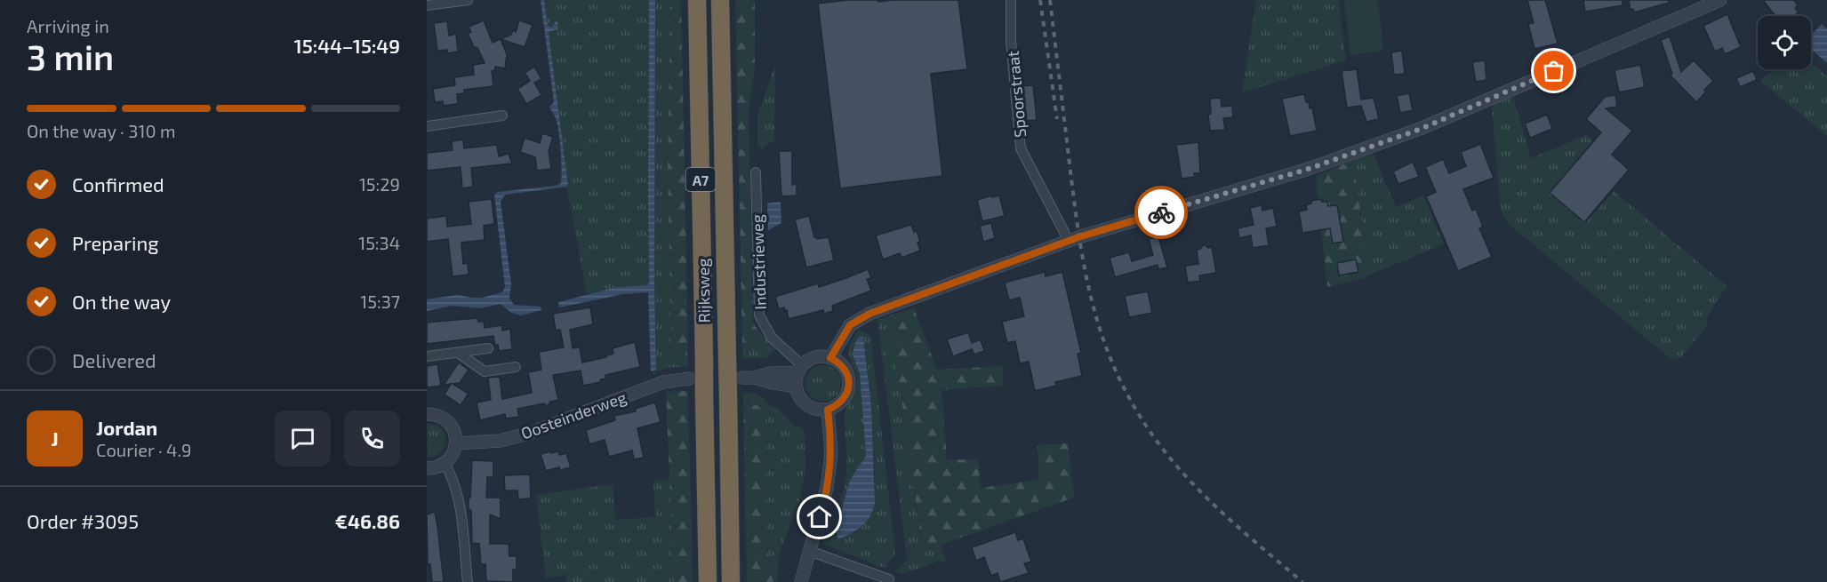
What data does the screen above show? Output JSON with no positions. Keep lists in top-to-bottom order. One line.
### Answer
{"streets":{"highway":["A7","Rijksweg"],"street":["Spoorstraat","Industrieweg","Oosteinderweg"]},"page":{"heading":["3 min","Arriving in","15:44–15:49"],"panel":["Jordan","Courier · 4.9","Order #3095","€46.86"],"bar":"On the way · 310 m","list":[["Confirmed","15:29"],["Preparing","15:34"],["On the way","15:37"],"Delivered"],"round":"J"}}
